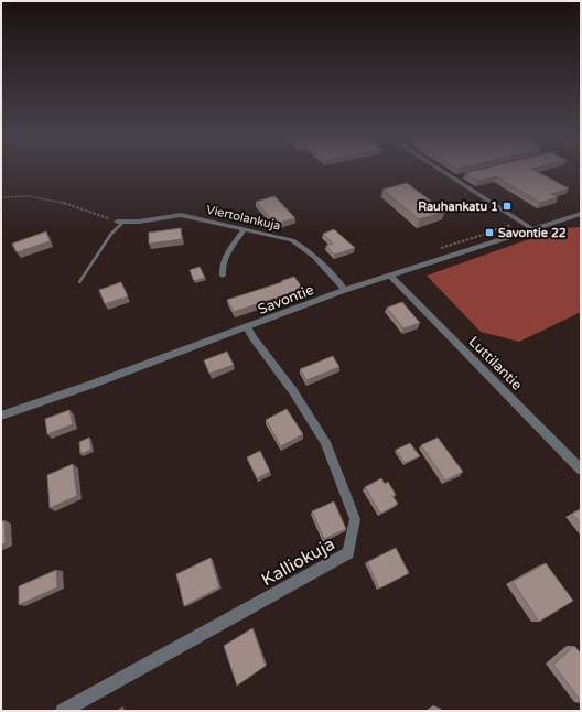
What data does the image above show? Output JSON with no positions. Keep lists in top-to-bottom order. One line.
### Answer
{"streets":{"street":["Viertolankuja","Savontie","Luttilantie","Kalliokuja"]},"crossings":[["Viertolankuja","Savontie"],["Savontie","Luttilantie"],["Savontie","Kalliokuja"]],"places":{"transit":["Rauhankatu 1","Savontie 22"]}}
